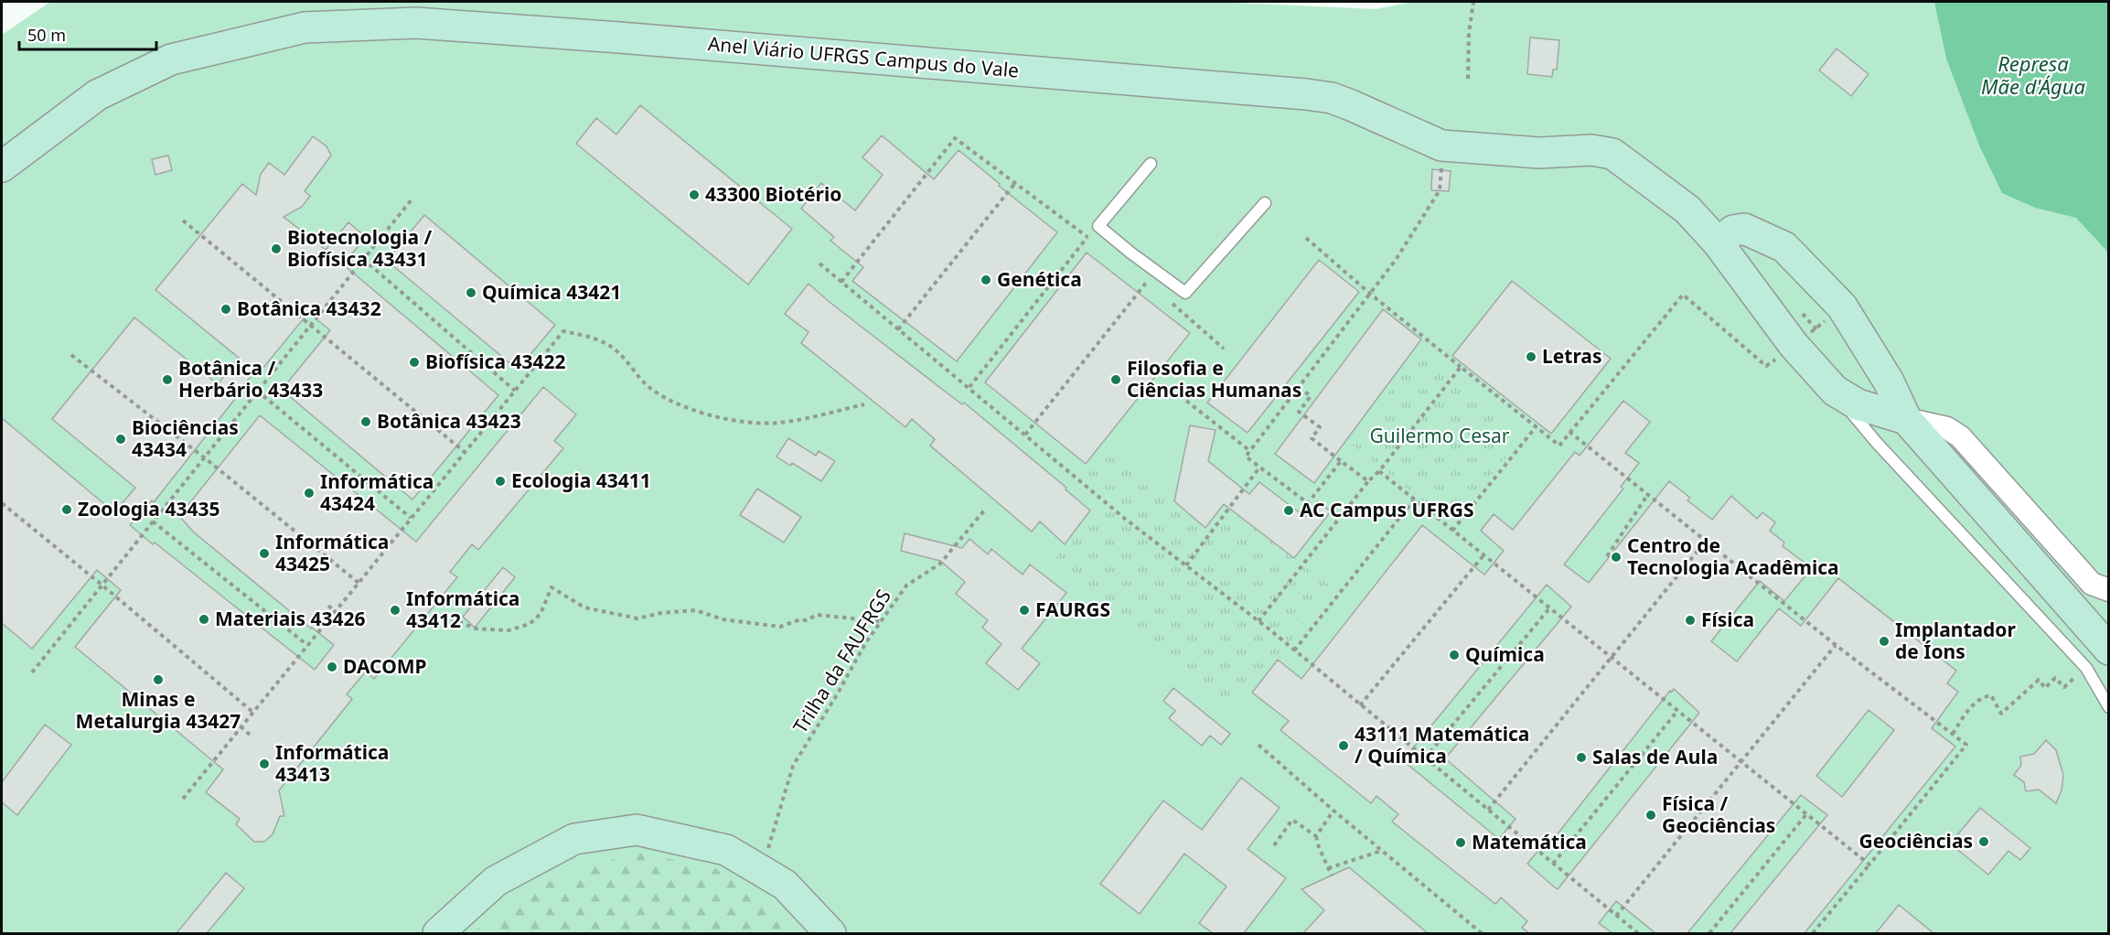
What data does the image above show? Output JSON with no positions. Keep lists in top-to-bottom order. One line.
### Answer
{"streets":{"street":["Anel Viário UFRGS Campus do Vale"],"path":["Trilha da FAUFRGS"]},"water":["Represa Mãe d'Água"],"parks":["Guilermo Cesar"],"places":["43300 Biotério","Biotecnologia / Biofísica 43431","Genética","Química 43421","Botânica 43432","Letras","Biofísica 43422","Botânica / Herbário 43433","Filosofia e Ciências Humanas","Botânica 43423","Biociências 43434","Ecologia 43411","Informática 43424","Zoologia 43435","AC Campus UFRGS","Informática 43425","Centro de Tecnologia Acadêmica","Informática 43412","FAURGS","Materiais 43426","Física","Implantador de Íons","Química","DACOMP","Minas e Metalurgia 43427","43111 Matemática / Química","Salas de Aula","Informática 43413","Física / Geociências","Geociências","Matemática"],"scale_bar":"50 m"}
